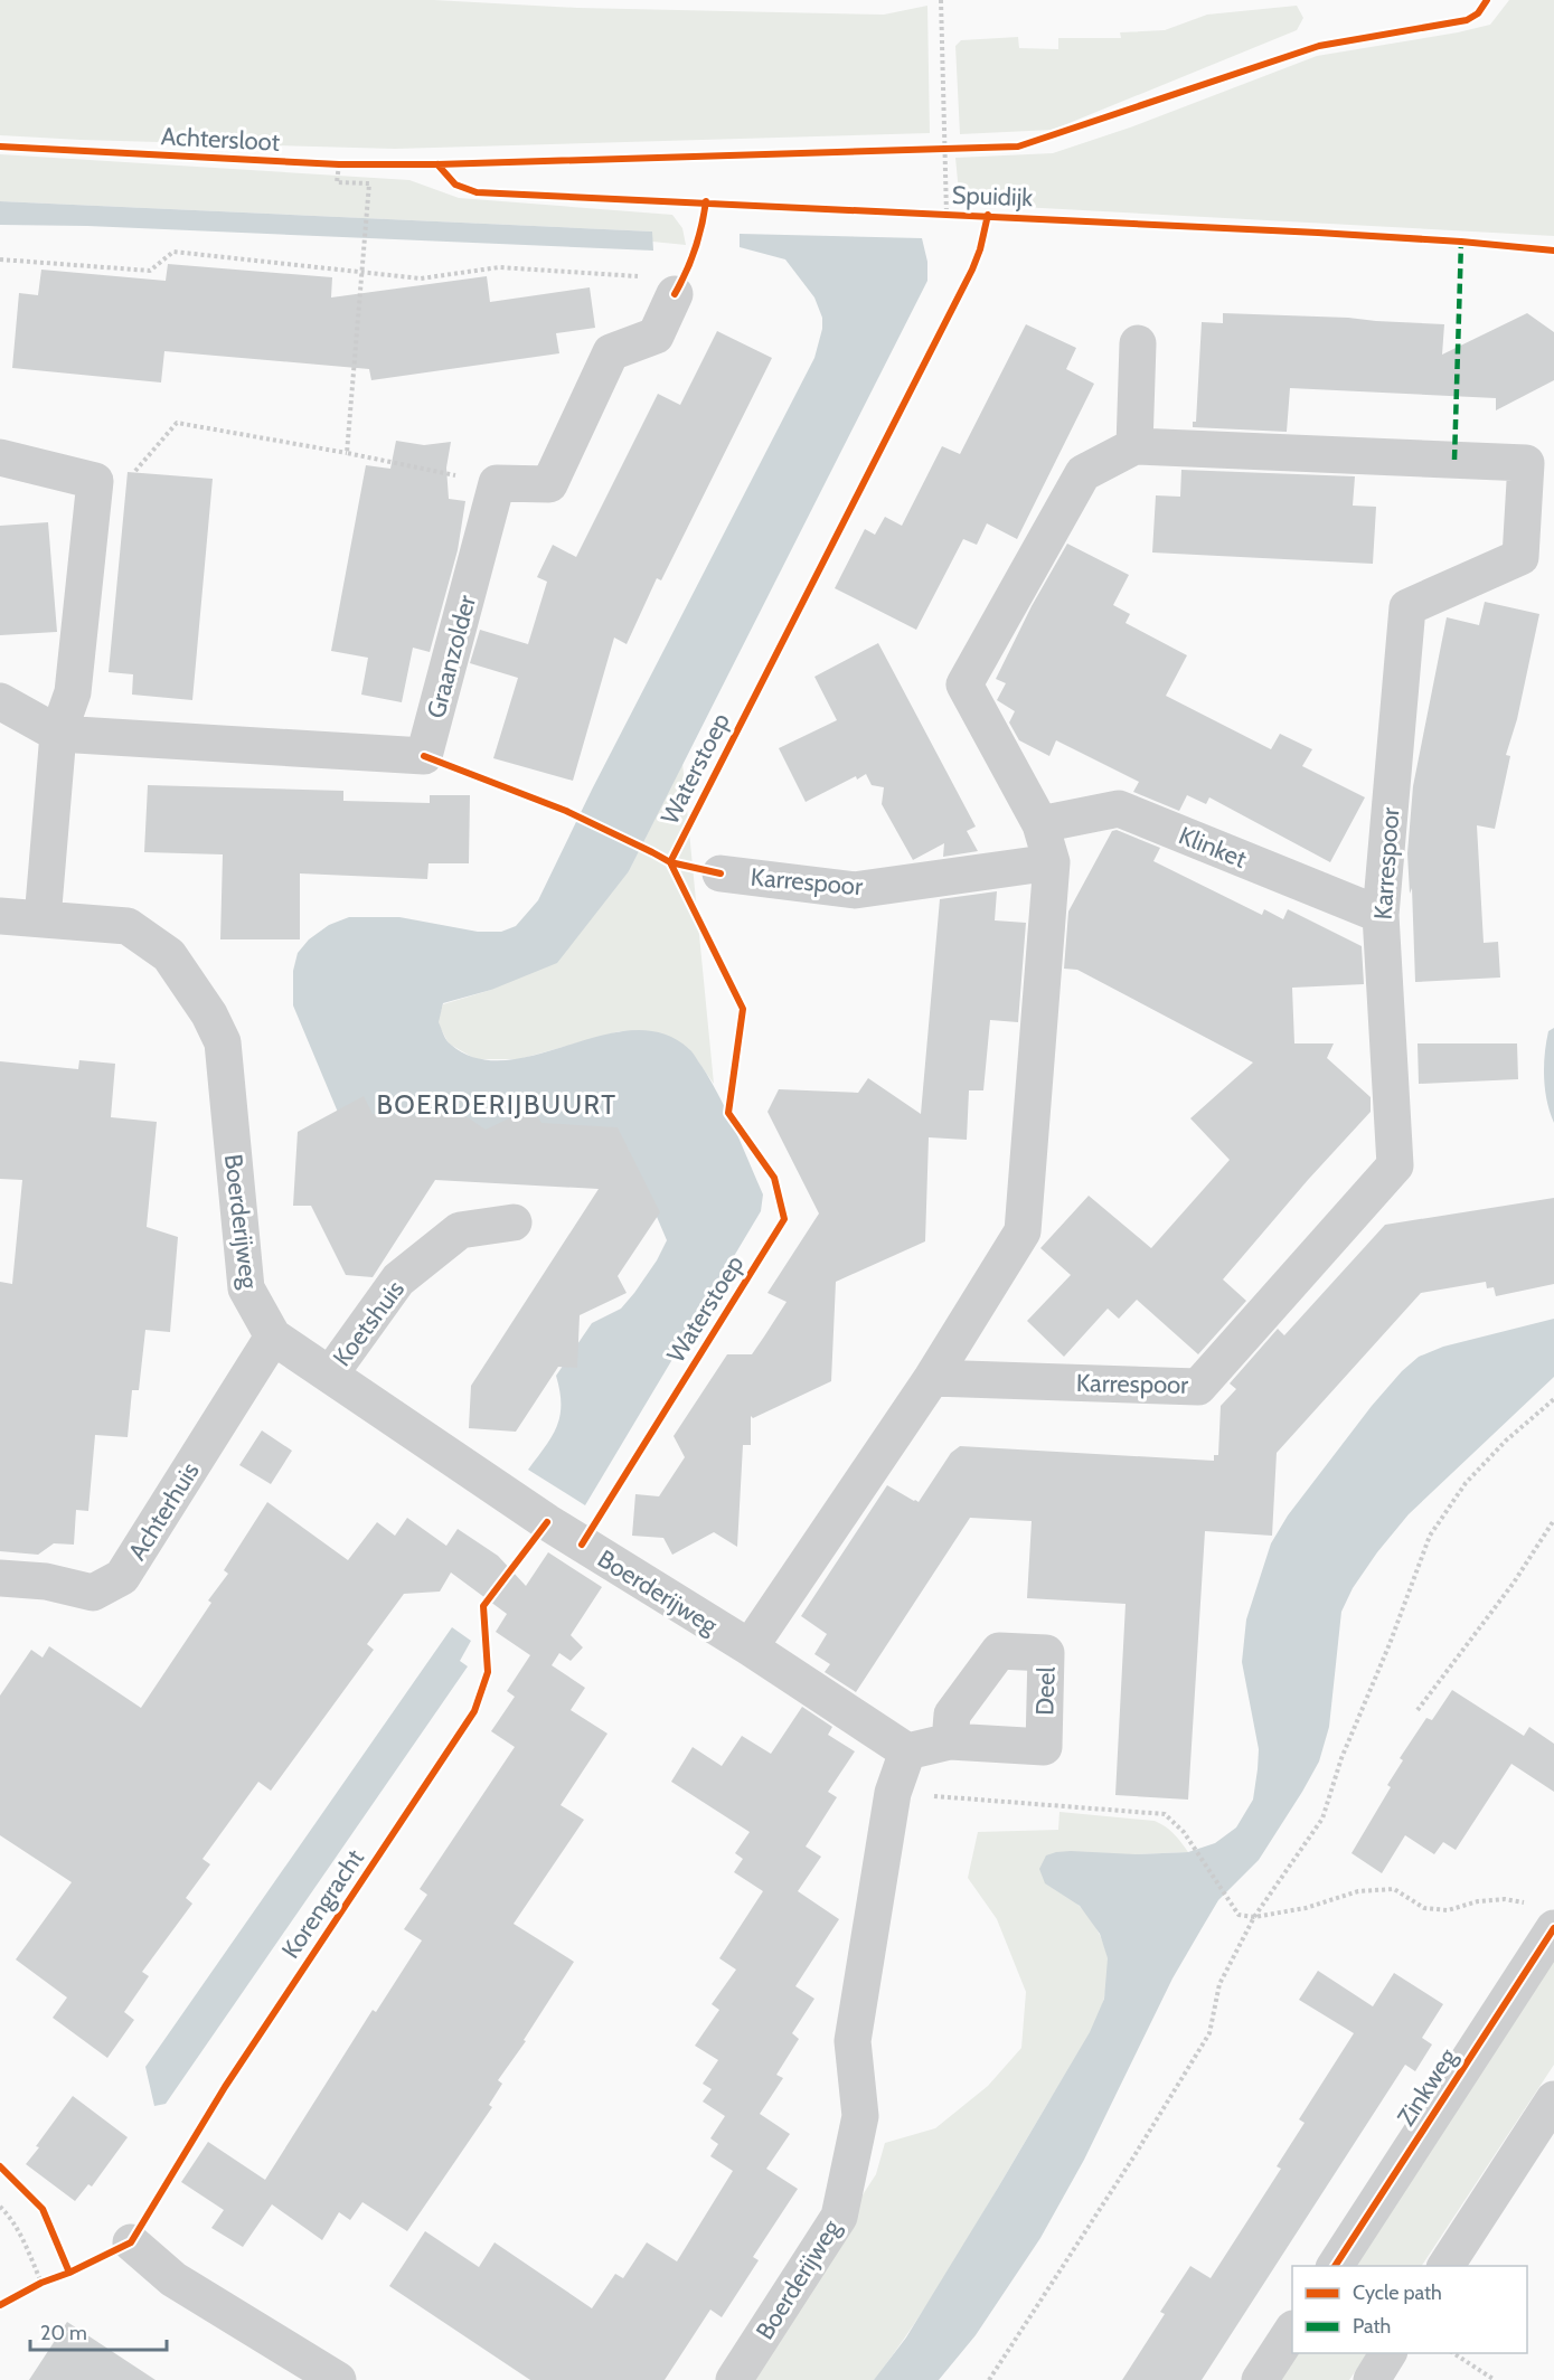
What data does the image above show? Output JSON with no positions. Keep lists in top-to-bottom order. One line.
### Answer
{"streets":{"street":["Graanzolder","Klinket","Karrespoor","Boerderijweg","Koetshuis","Achterhuis","Zinkweg"],"cycle path":["Achtersloot","Spuidijk","Korengracht"]},"crossings":[["Klinket","Karrespoor"],["Boerderijweg","Koetshuis"],["Boerderijweg","Achterhuis"]],"districts":["BOERDERIJBUURT"],"legend":["Cycle path","Path"],"scale_bar":"20 m"}
